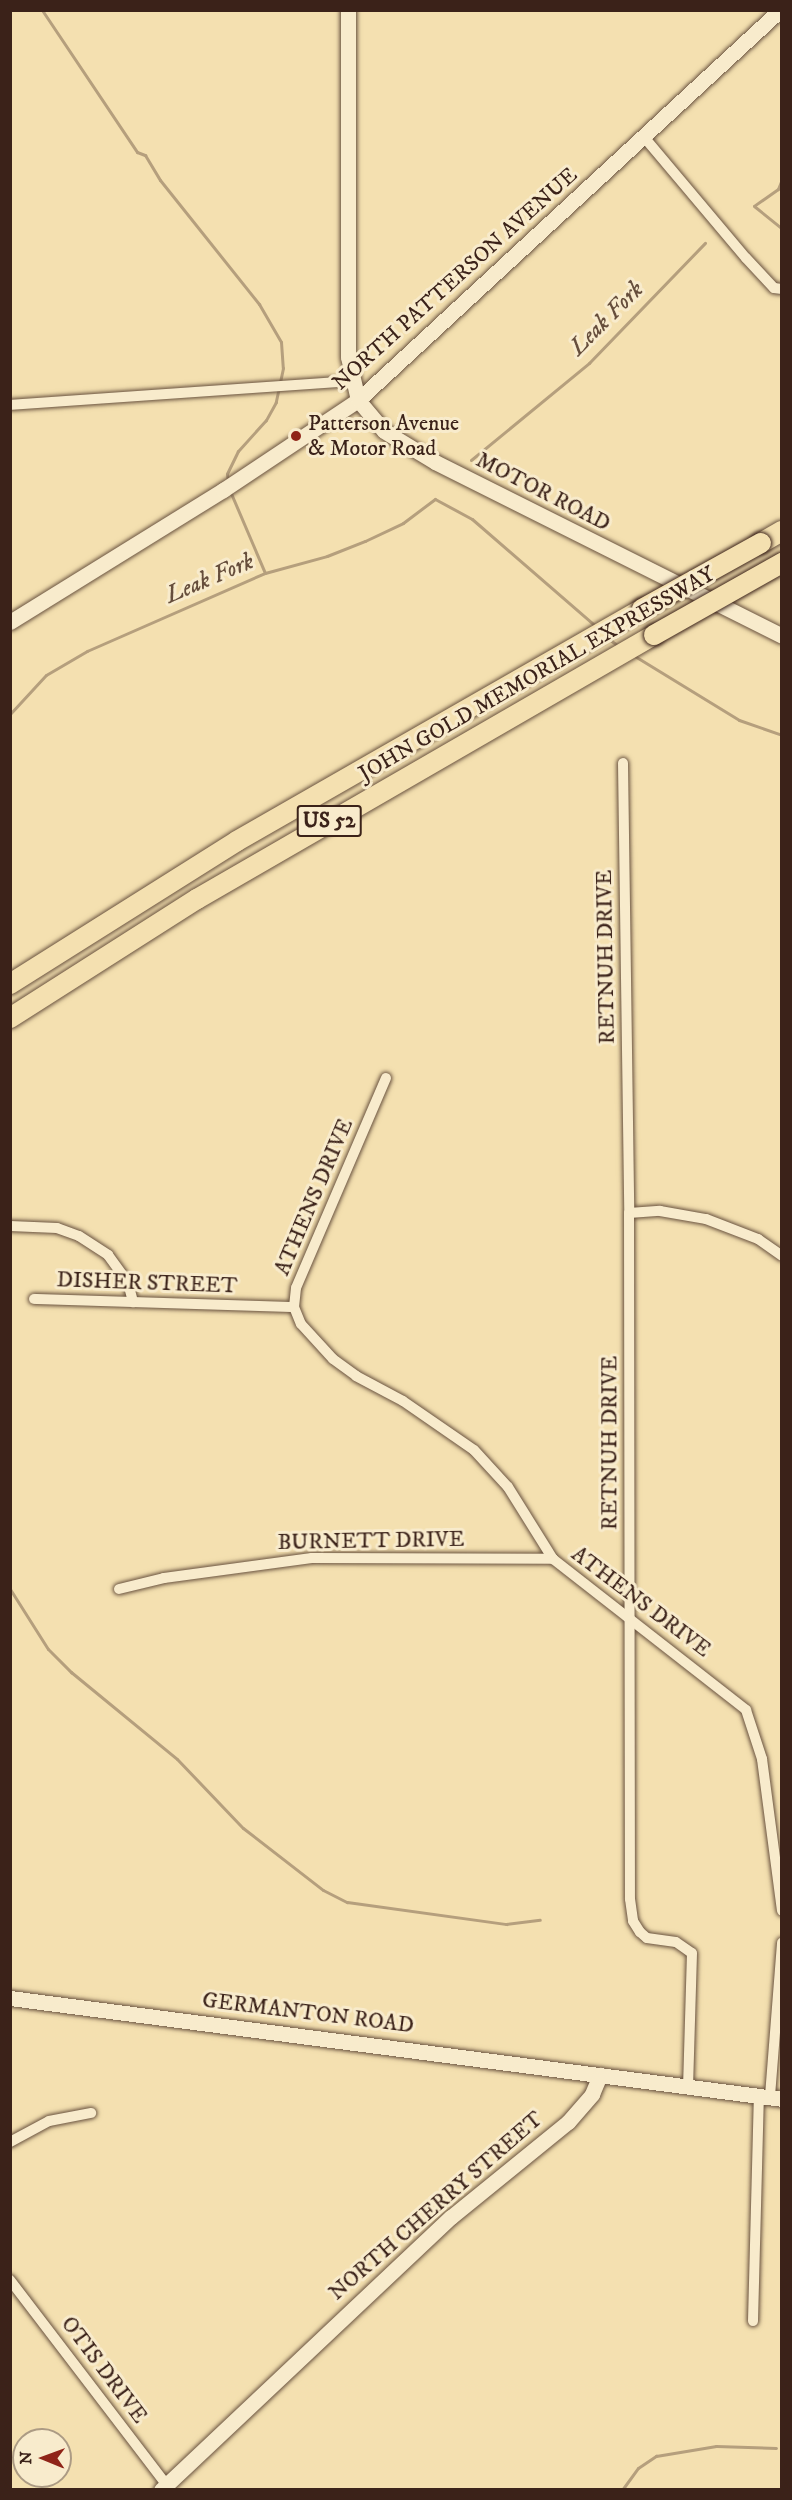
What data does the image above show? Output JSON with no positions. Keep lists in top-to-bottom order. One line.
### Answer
{"streets":{"highway":["JOHN GOLD MEMORIAL EXPRESSWAY","US 52"],"main road":["NORTH PATTERSON AVENUE","MOTOR ROAD","GERMANTON ROAD","NORTH CHERRY STREET"],"street":["RETNUH DRIVE","ATHENS DRIVE","DISHER STREET","BURNETT DRIVE","OTIS DRIVE"]},"crossings":[["NORTH PATTERSON AVENUE","MOTOR ROAD"],["RETNUH DRIVE","ATHENS DRIVE"],["ATHENS DRIVE","DISHER STREET"],["ATHENS DRIVE","BURNETT DRIVE"],["GERMANTON ROAD","NORTH CHERRY STREET"],["NORTH CHERRY STREET","OTIS DRIVE"]],"water":["Leak Fork"],"places":["Patterson Avenue & Motor Road"],"north":"left"}
